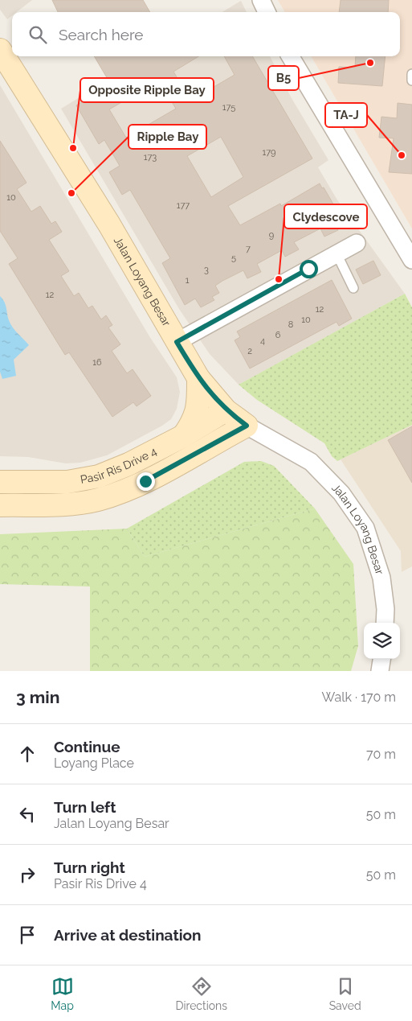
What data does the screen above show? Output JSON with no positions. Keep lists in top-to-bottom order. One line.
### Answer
{"streets":{"street":["Jalan Loyang Besar","Pasir Ris Drive 4"]},"crossings":[["Jalan Loyang Besar","Pasir Ris Drive 4"]],"places":["B5","Opposite Ripple Bay","TA-J","Ripple Bay","Clydescove"],"house_numbers":["175","179","173","10","177","9","7","5","3","1","12","12","10","8","6","4","2","16"],"page":{"search":"Search here","heading":["3 min","Walk · 170 m"],"list":[["Continue","Loyang Place","70 m"],["Turn left","Jalan Loyang Besar","50 m"],["Turn right","Pasir Ris Drive 4","50 m"],"Arrive at destination"],"nav":["Map","Directions","Saved"]}}
